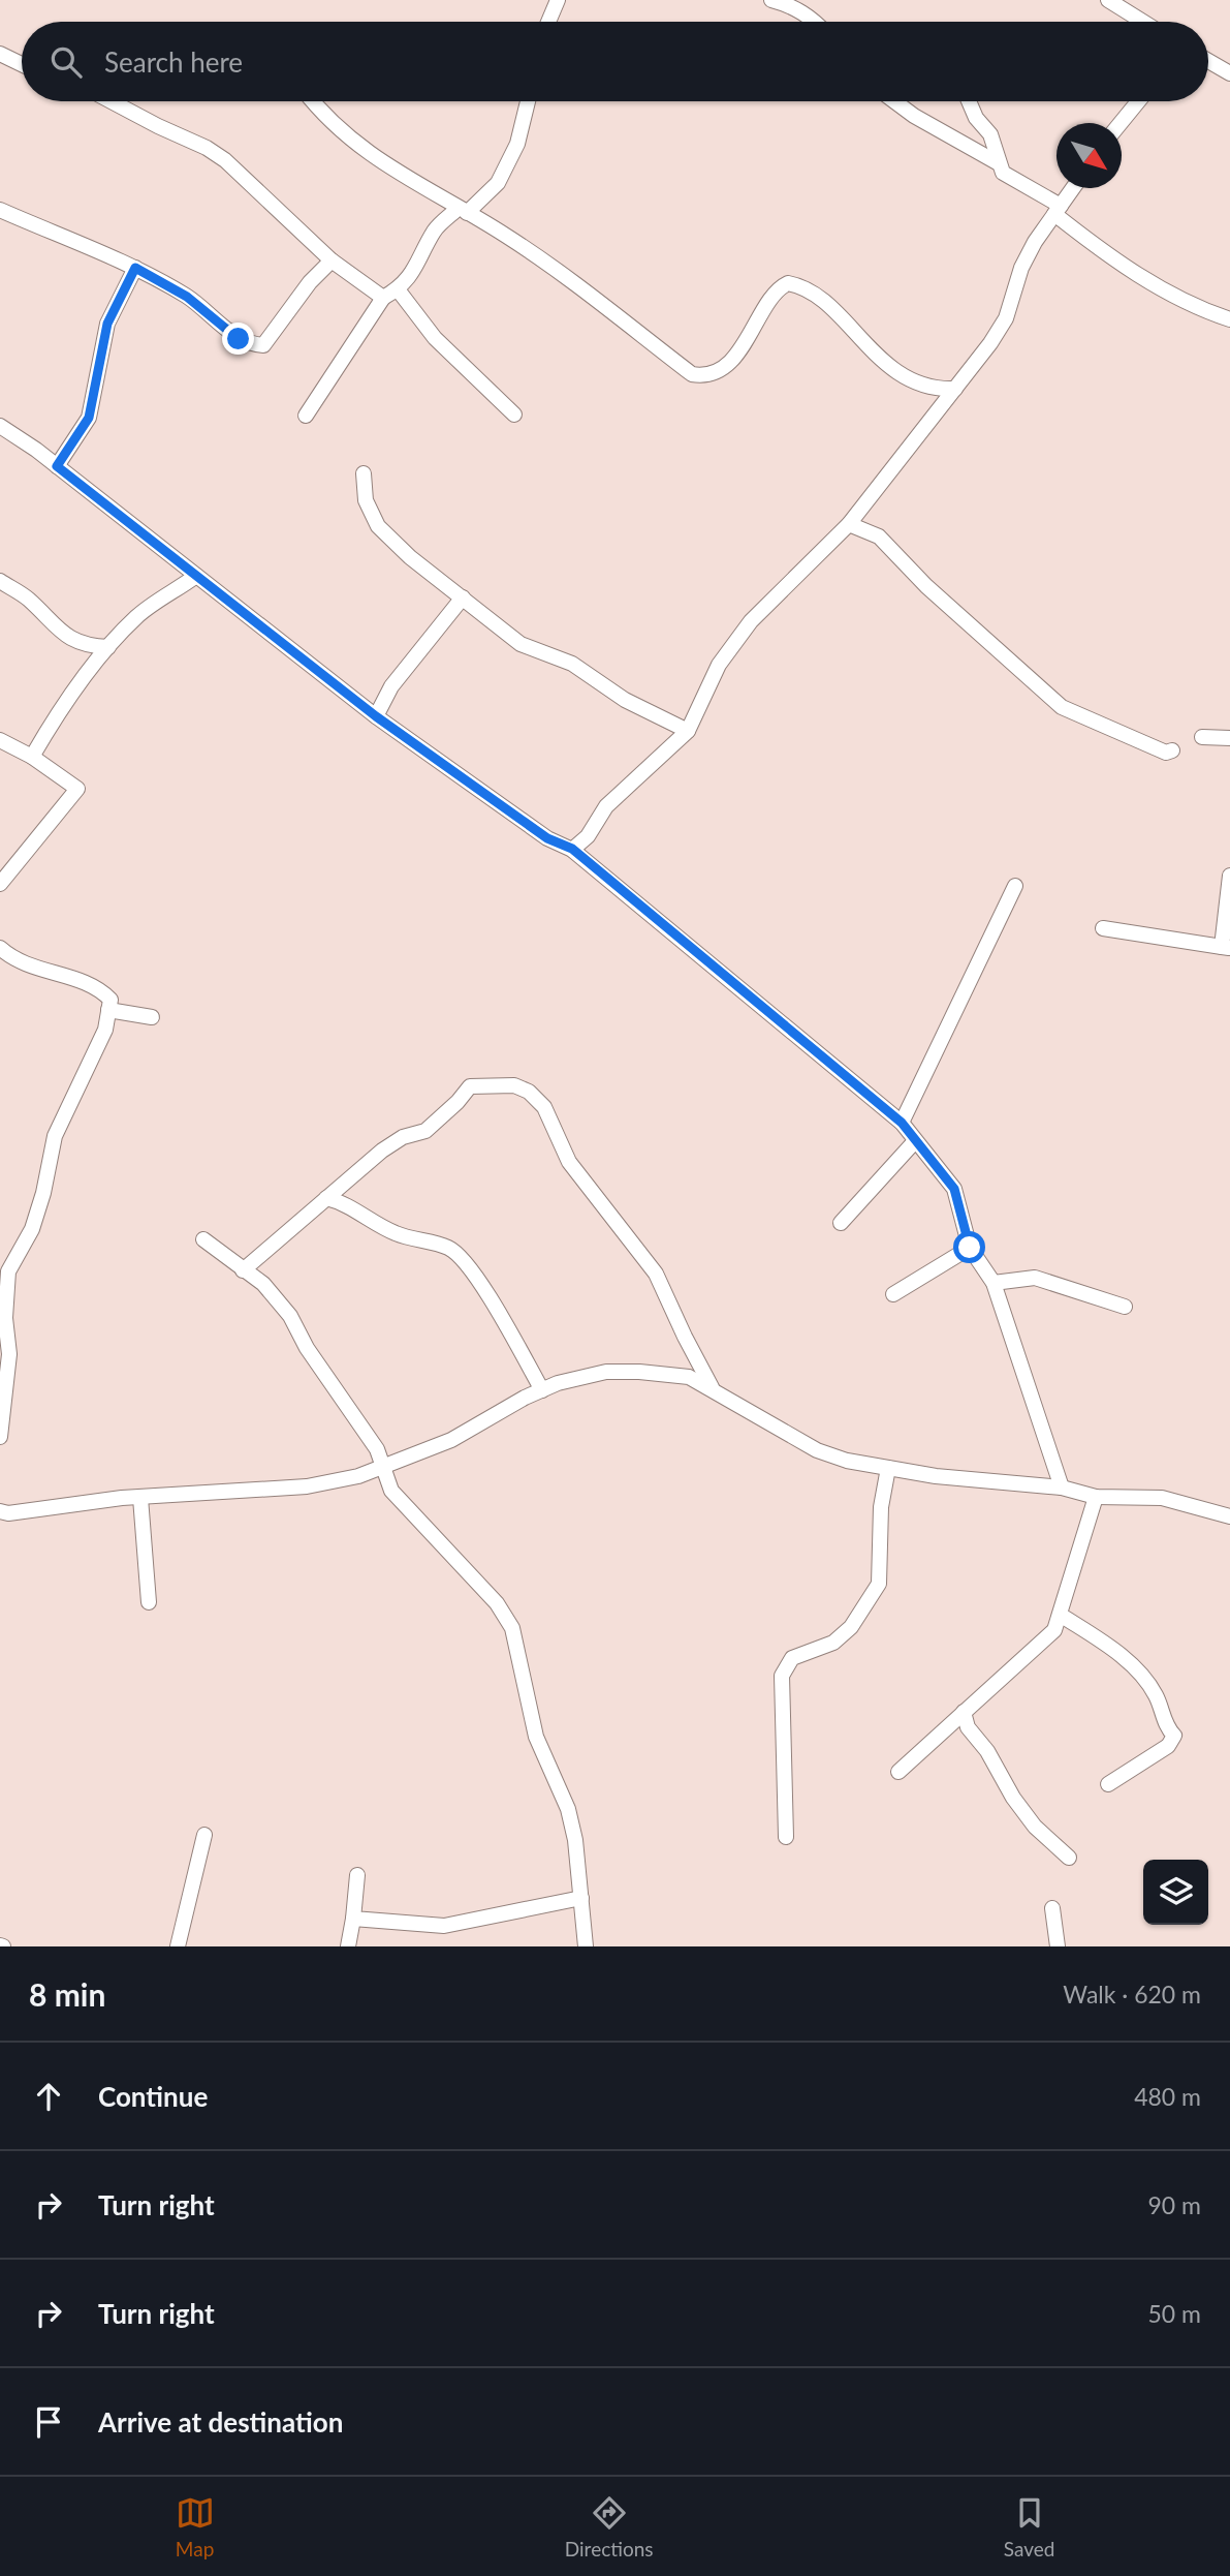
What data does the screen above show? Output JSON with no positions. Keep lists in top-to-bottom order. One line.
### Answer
{"north":"bottom right","page":{"search":"Search here","heading":["8 min","Walk · 620 m"],"list":[["Continue","480 m"],["Turn right","90 m"],["Turn right","50 m"],"Arrive at destination"],"nav":["Map","Directions","Saved"]}}
